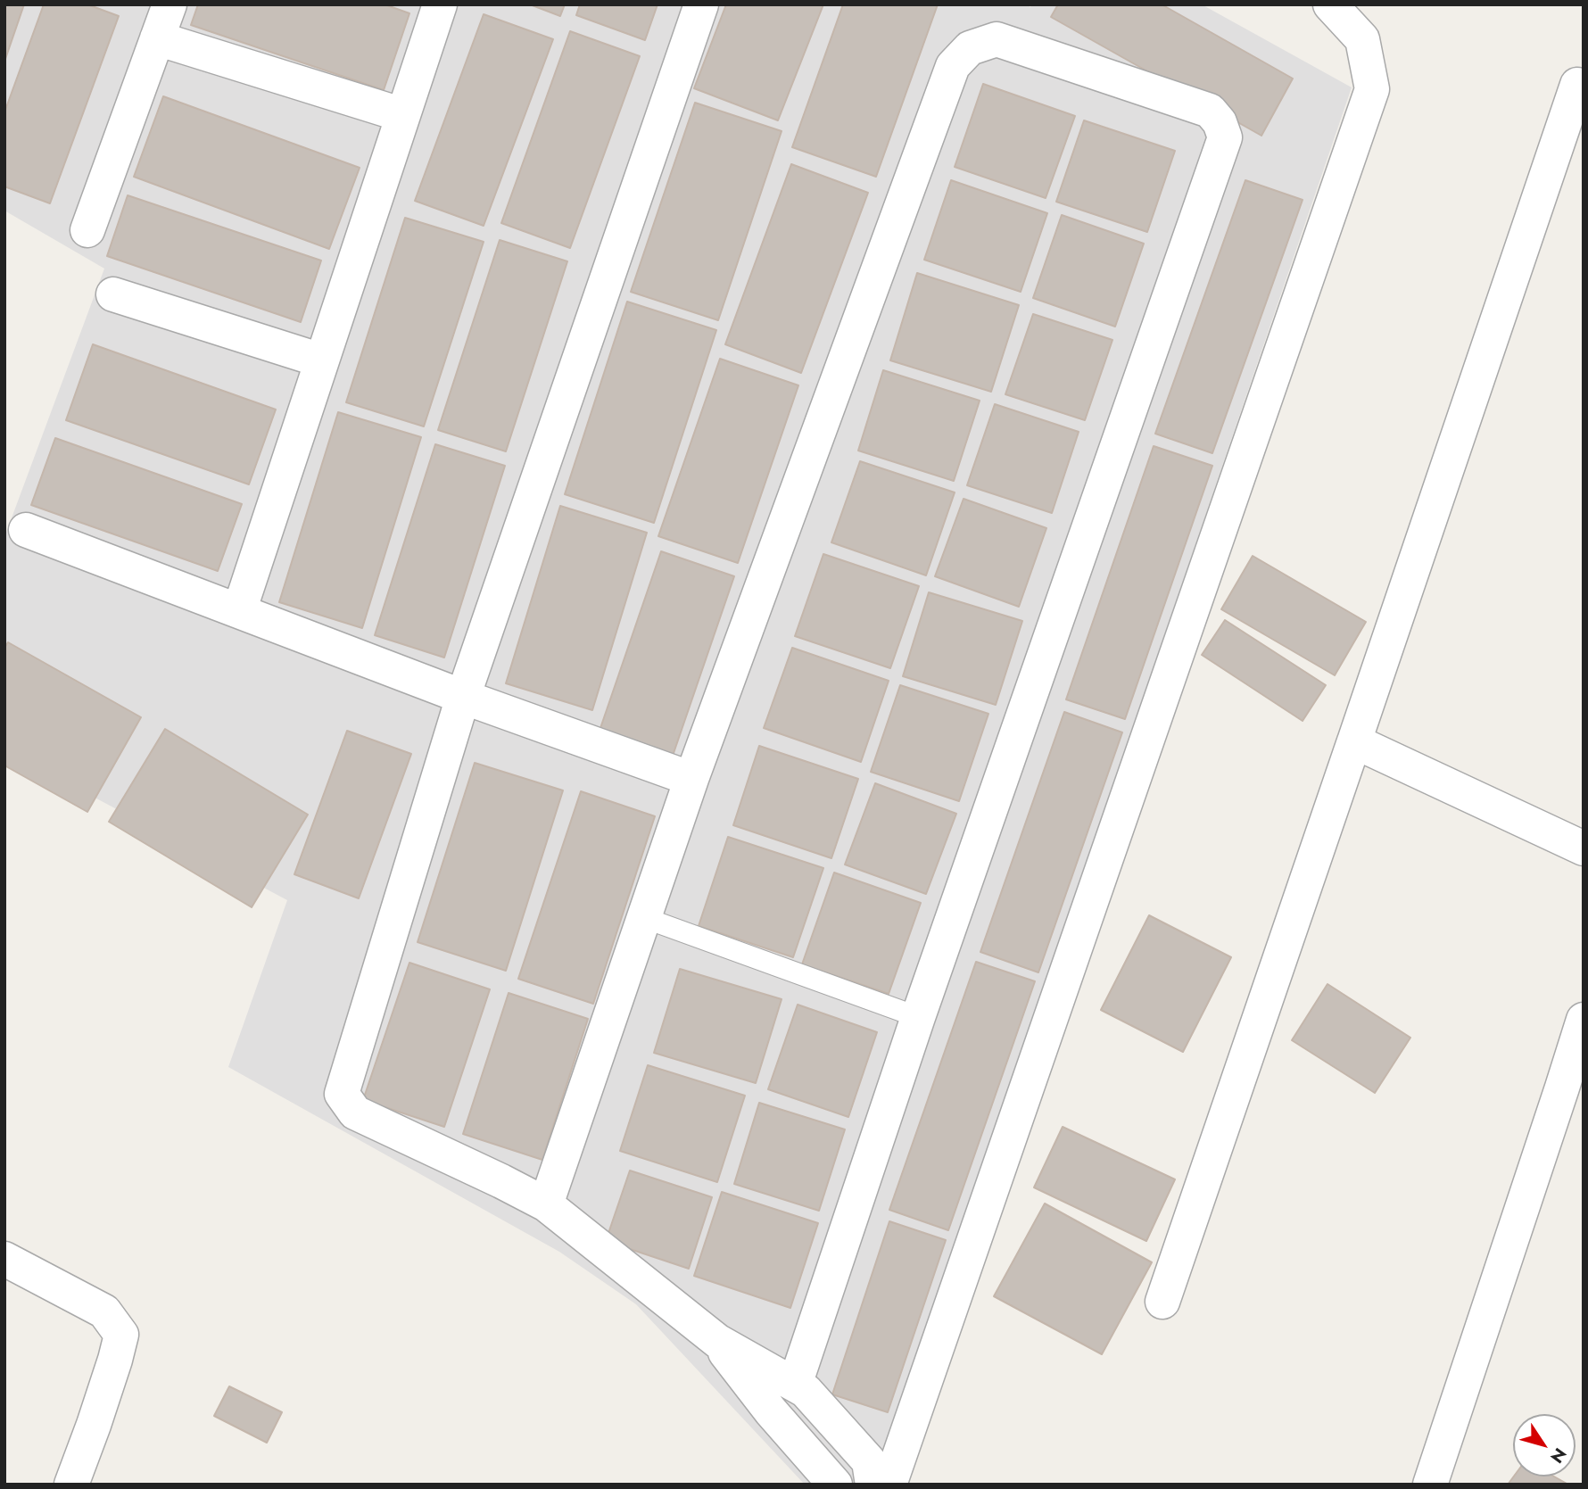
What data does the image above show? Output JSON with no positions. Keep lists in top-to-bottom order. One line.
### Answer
{"north":"bottom right"}
